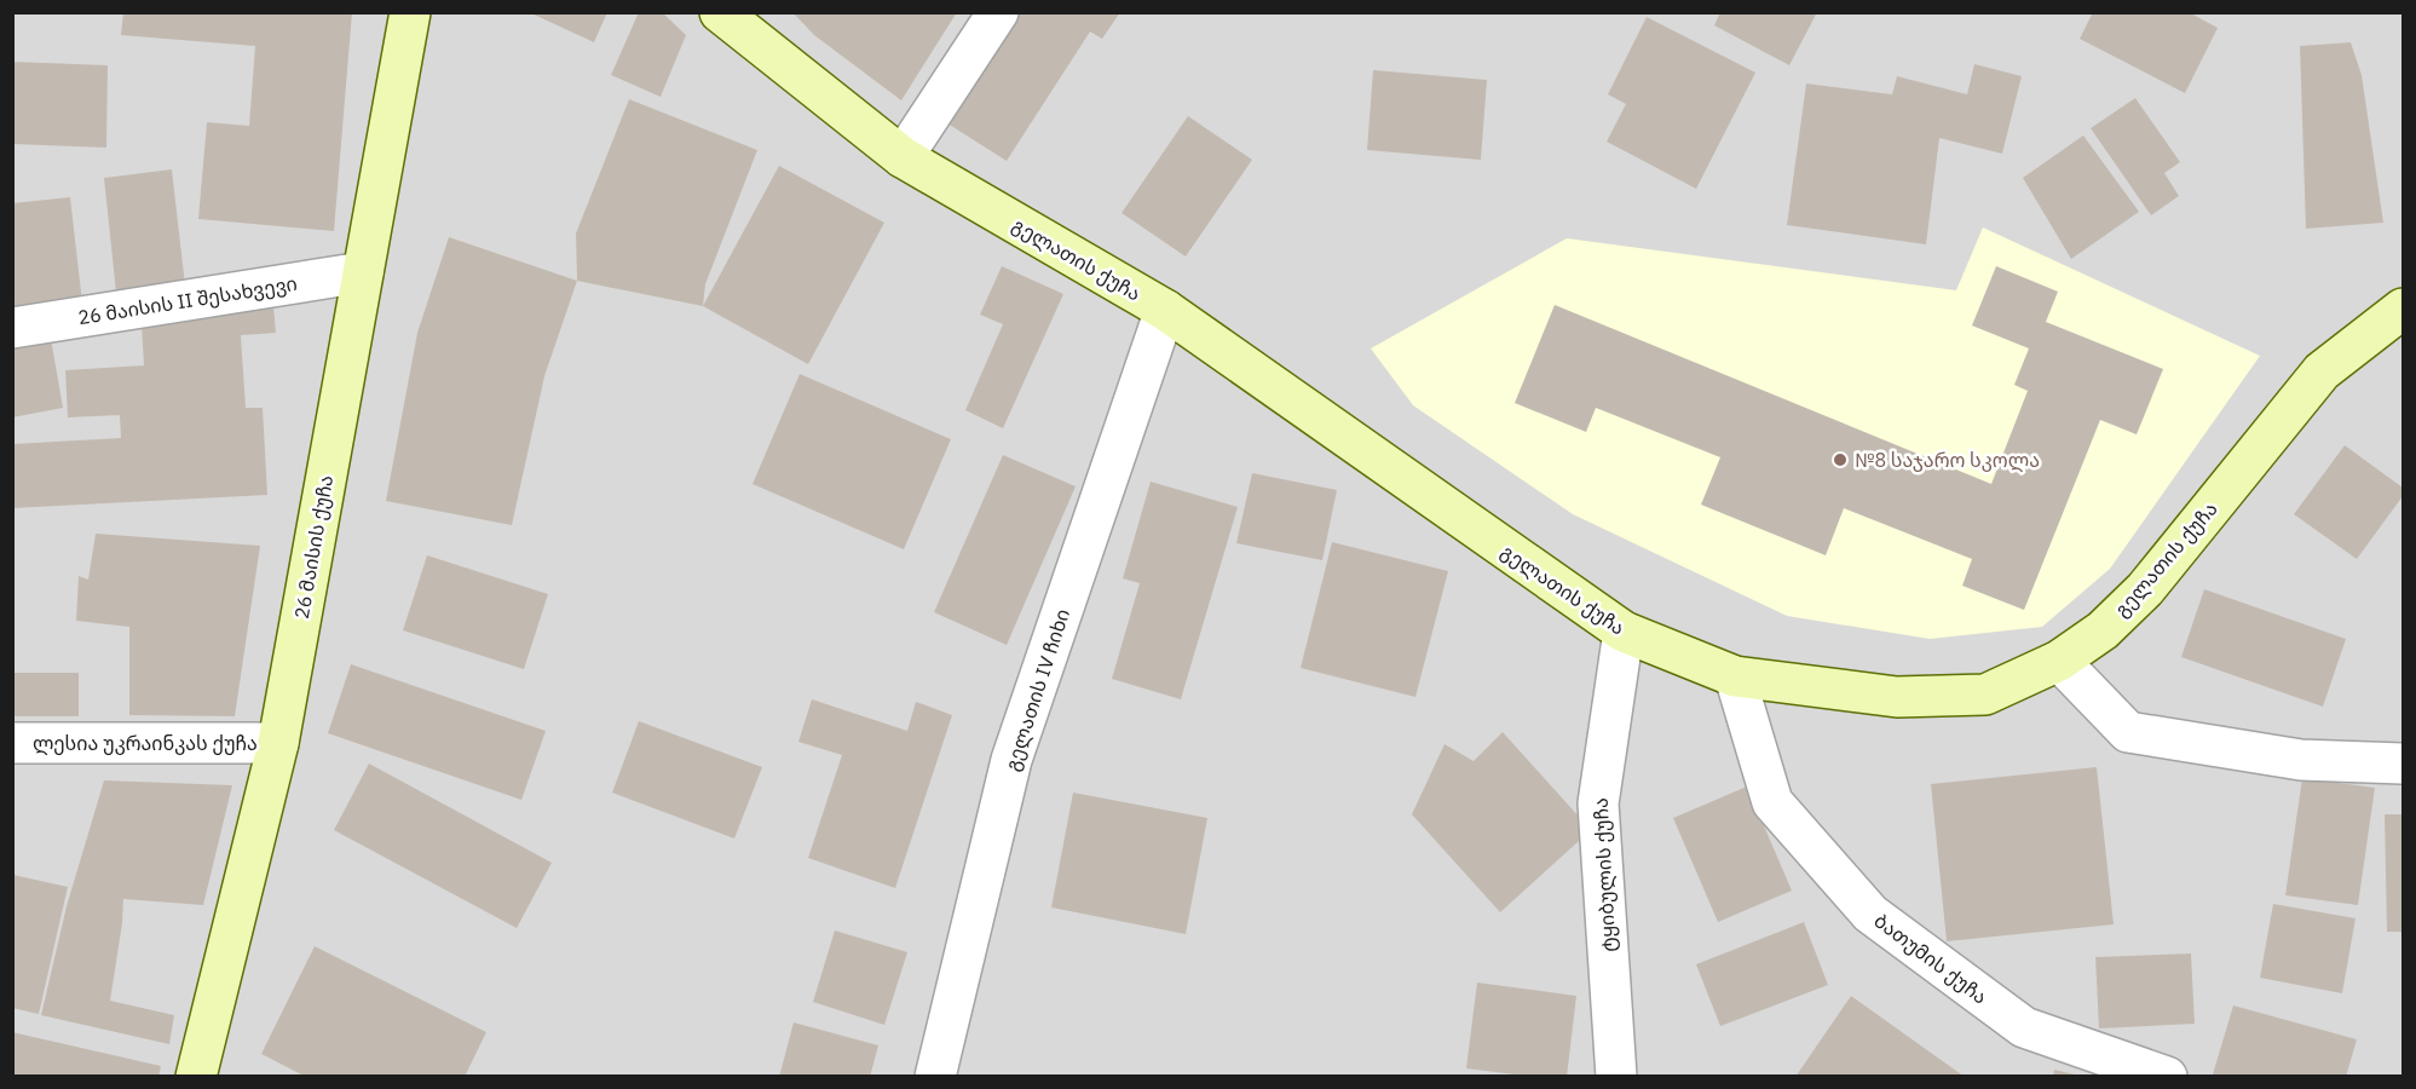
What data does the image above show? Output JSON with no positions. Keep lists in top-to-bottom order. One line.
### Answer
{"streets":{"main road":["გელათის ქუჩა","26 მაისის ქუჩა"],"street":["26 მაისის II შესახვევი","გელათის IV ჩიხი","ლესია უკრაინკას ქუჩა","ტყიბულის ქუჩა","ბათუმის ქუჩა"]},"crossings":[["გელათის ქუჩა","გელათის IV ჩიხი"],["გელათის ქუჩა","ტყიბულის ქუჩა"],["გელათის ქუჩა","ბათუმის ქუჩა"],["26 მაისის II შესახვევი","26 მაისის ქუჩა"],["26 მაისის ქუჩა","ლესია უკრაინკას ქუჩა"]],"places":["№8 საჯარო სკოლა"]}
